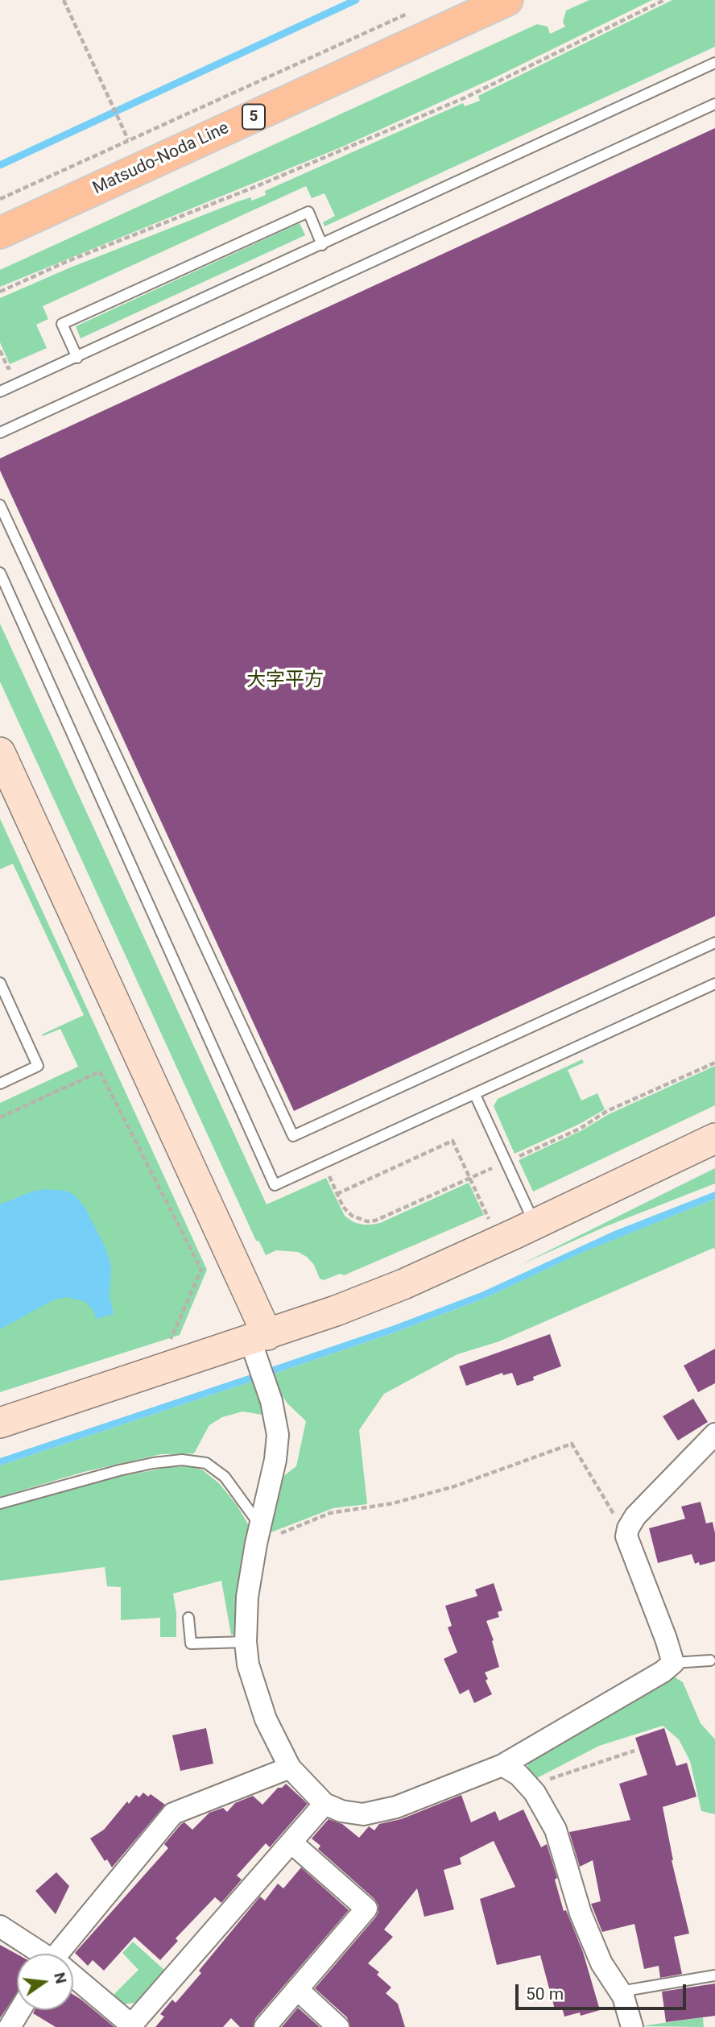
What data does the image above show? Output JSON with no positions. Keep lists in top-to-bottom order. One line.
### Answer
{"streets":{"main road":["5","Matsudo-Noda Line"]},"districts":["大字平方"],"scale_bar":"50 m","north":"right"}
